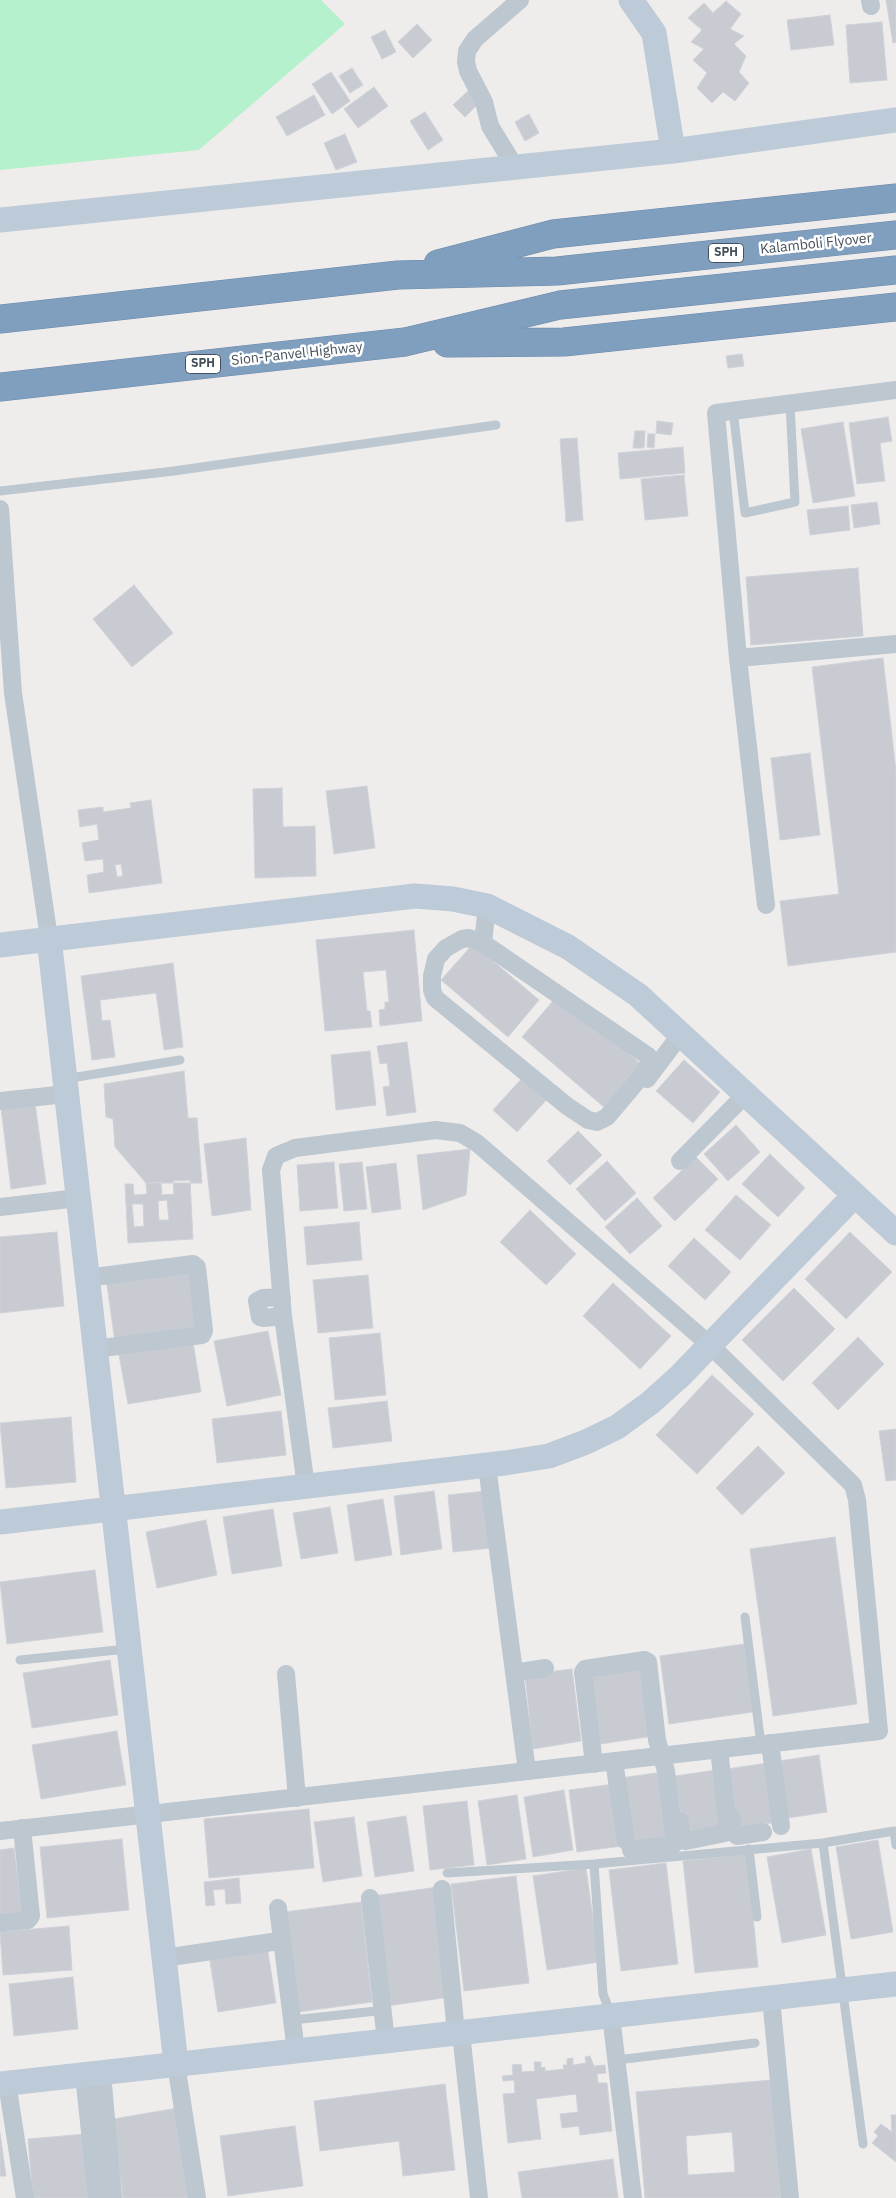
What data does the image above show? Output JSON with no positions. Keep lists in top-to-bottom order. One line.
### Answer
{"streets":{"highway":["Kalamboli Flyover","SPH","Sion-Panvel Highway"]},"crossings":[["Kalamboli Flyover","SPH"]]}
